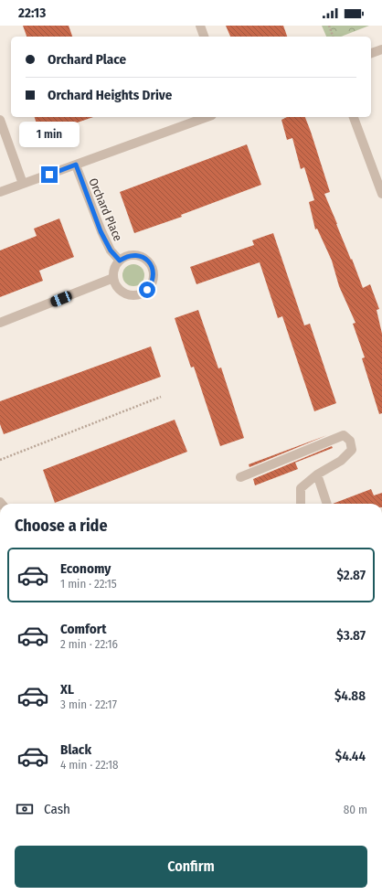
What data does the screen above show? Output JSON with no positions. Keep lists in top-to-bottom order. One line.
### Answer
{"streets":{"street":["Orchard Place"]},"page":{"status":"22:13","banner":["Orchard Place","Orchard Heights Drive"],"bubble":"1 min","heading":"Choose a ride","list":[{"name":"Economy","note":"1 min · 22:15","value":"$2.87"},{"name":"Comfort","note":"2 min · 22:16","value":"$3.87"},{"name":"XL","note":"3 min · 22:17","value":"$4.88"},{"name":"Black","note":"4 min · 22:18","value":"$4.44"}],"pay":["Cash","80 m"],"buttons":"Confirm"}}
